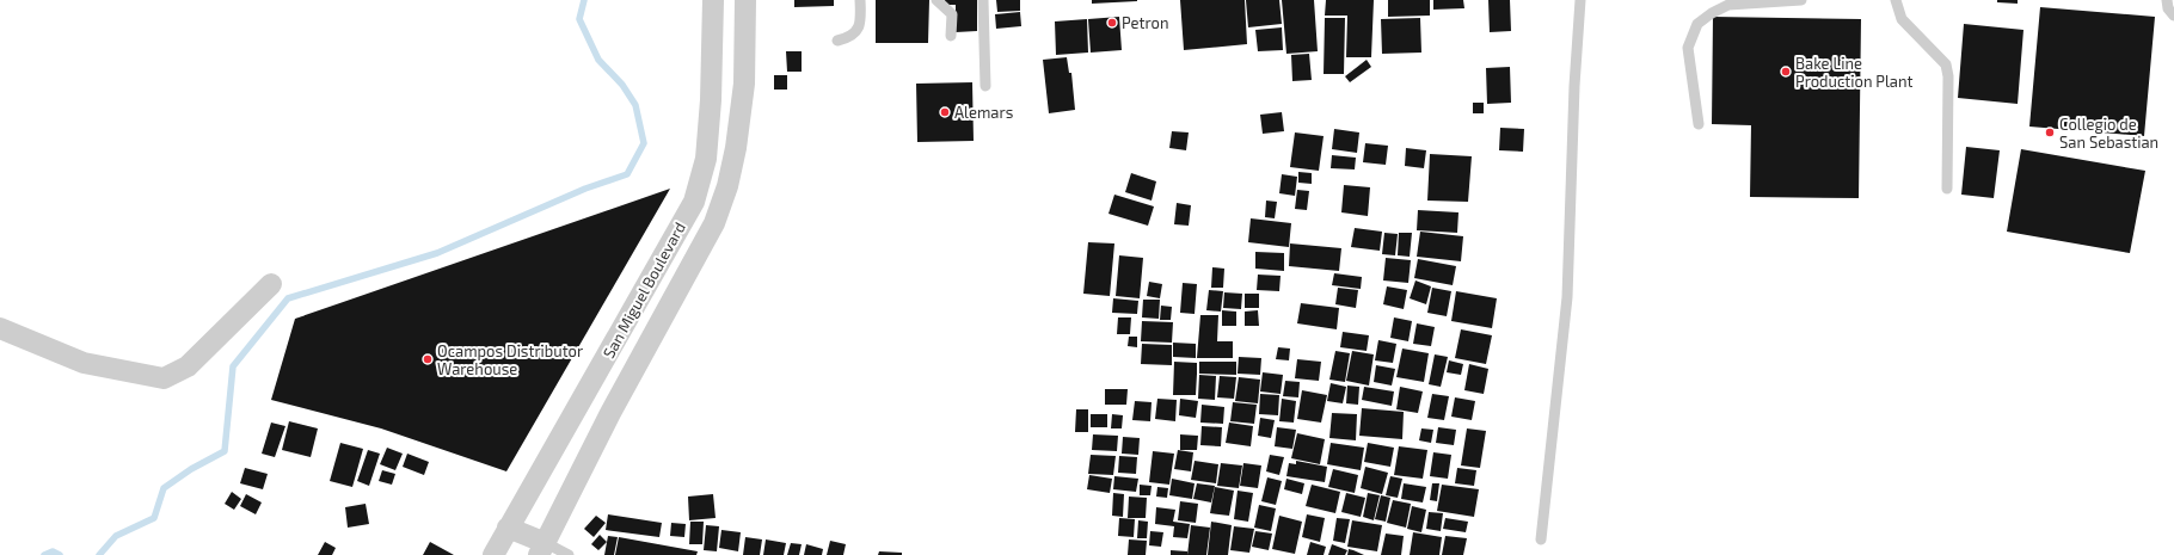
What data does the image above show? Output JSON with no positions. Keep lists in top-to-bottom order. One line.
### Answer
{"streets":{"street":["San Miguel Boulevard"]},"places":["Petron","Bake Line Production Plant","Alemars","Collegio de San Sebastian","Ocampos Distributor Warehouse"]}
